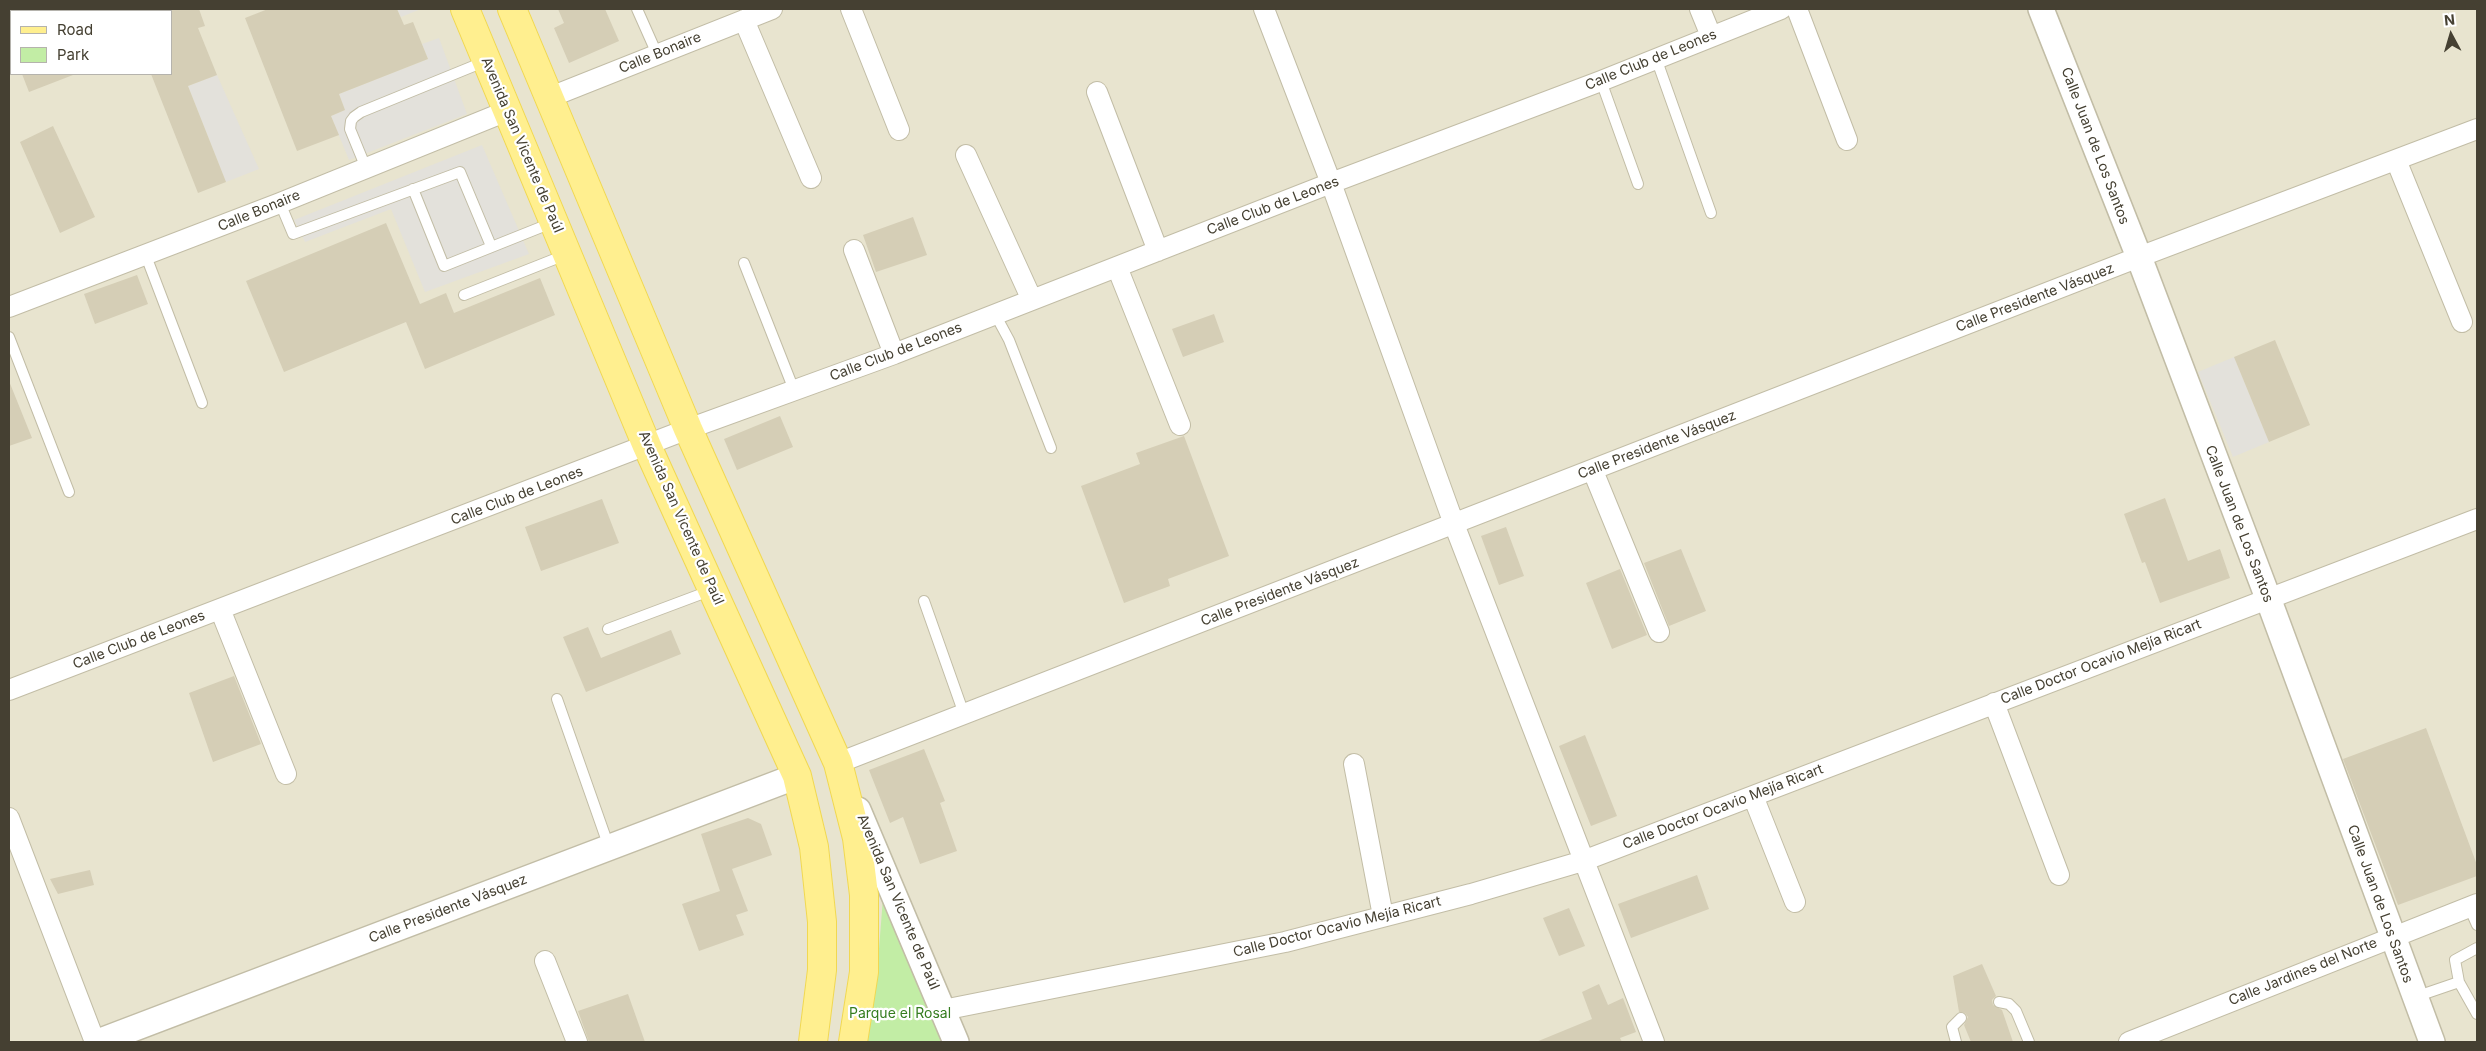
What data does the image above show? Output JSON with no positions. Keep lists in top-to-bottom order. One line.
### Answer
{"streets":{"main road":["Avenida San Vicente de Paúl"],"street":["Calle Bonaire","Calle Club de Leones","Calle Juan de Los Santos","Calle Presidente Vásquez","Calle Doctor Ocavio Mejía Ricart","Calle Jardines del Norte"]},"crossings":[["Calle Bonaire","Avenida San Vicente de Paúl"],["Calle Club de Leones","Avenida San Vicente de Paúl"],["Avenida San Vicente de Paúl","Calle Presidente Vásquez"],["Avenida San Vicente de Paúl","Calle Doctor Ocavio Mejía Ricart"],["Calle Juan de Los Santos","Calle Presidente Vásquez"],["Calle Juan de Los Santos","Calle Doctor Ocavio Mejía Ricart"],["Calle Juan de Los Santos","Calle Jardines del Norte"]],"parks":["Parque el Rosal"],"legend":["Road","Park"],"north":"top"}
